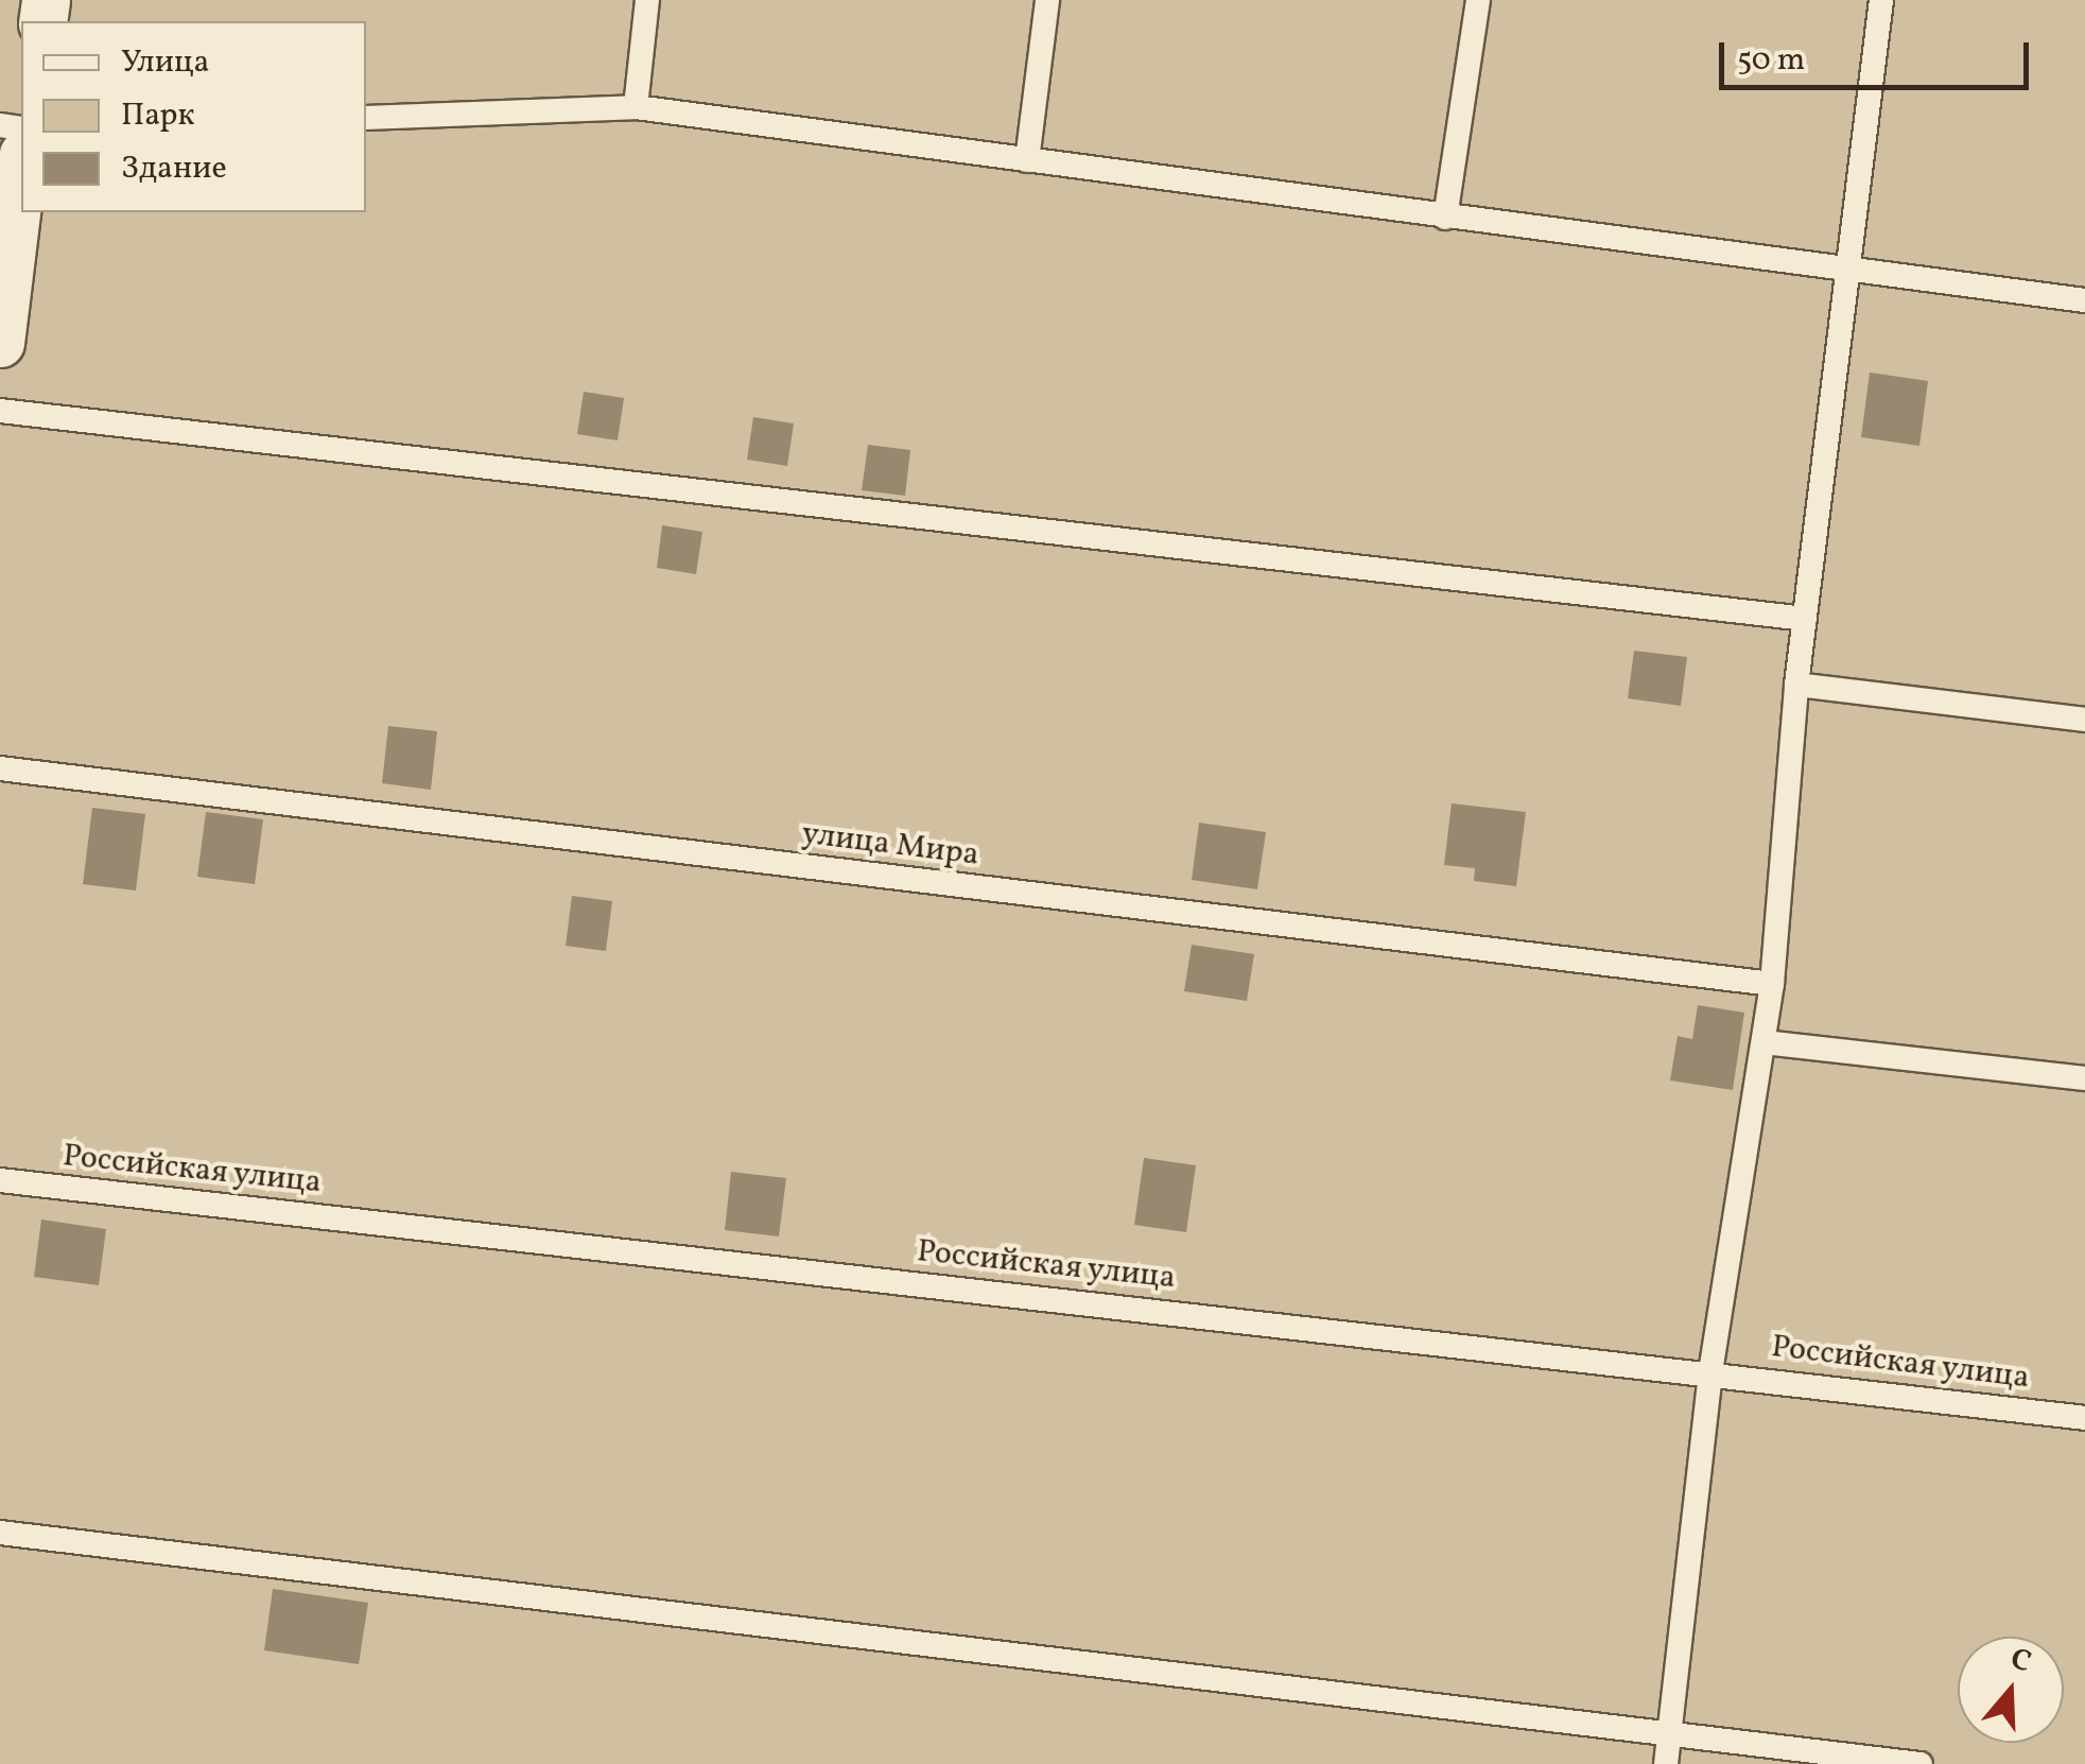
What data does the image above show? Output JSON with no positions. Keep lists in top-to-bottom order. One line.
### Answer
{"streets":{"lane":["улица Мира","Российская улица"]},"legend":["Улица","Парк","Здание"],"scale_bar":"50 m","north":"top"}
